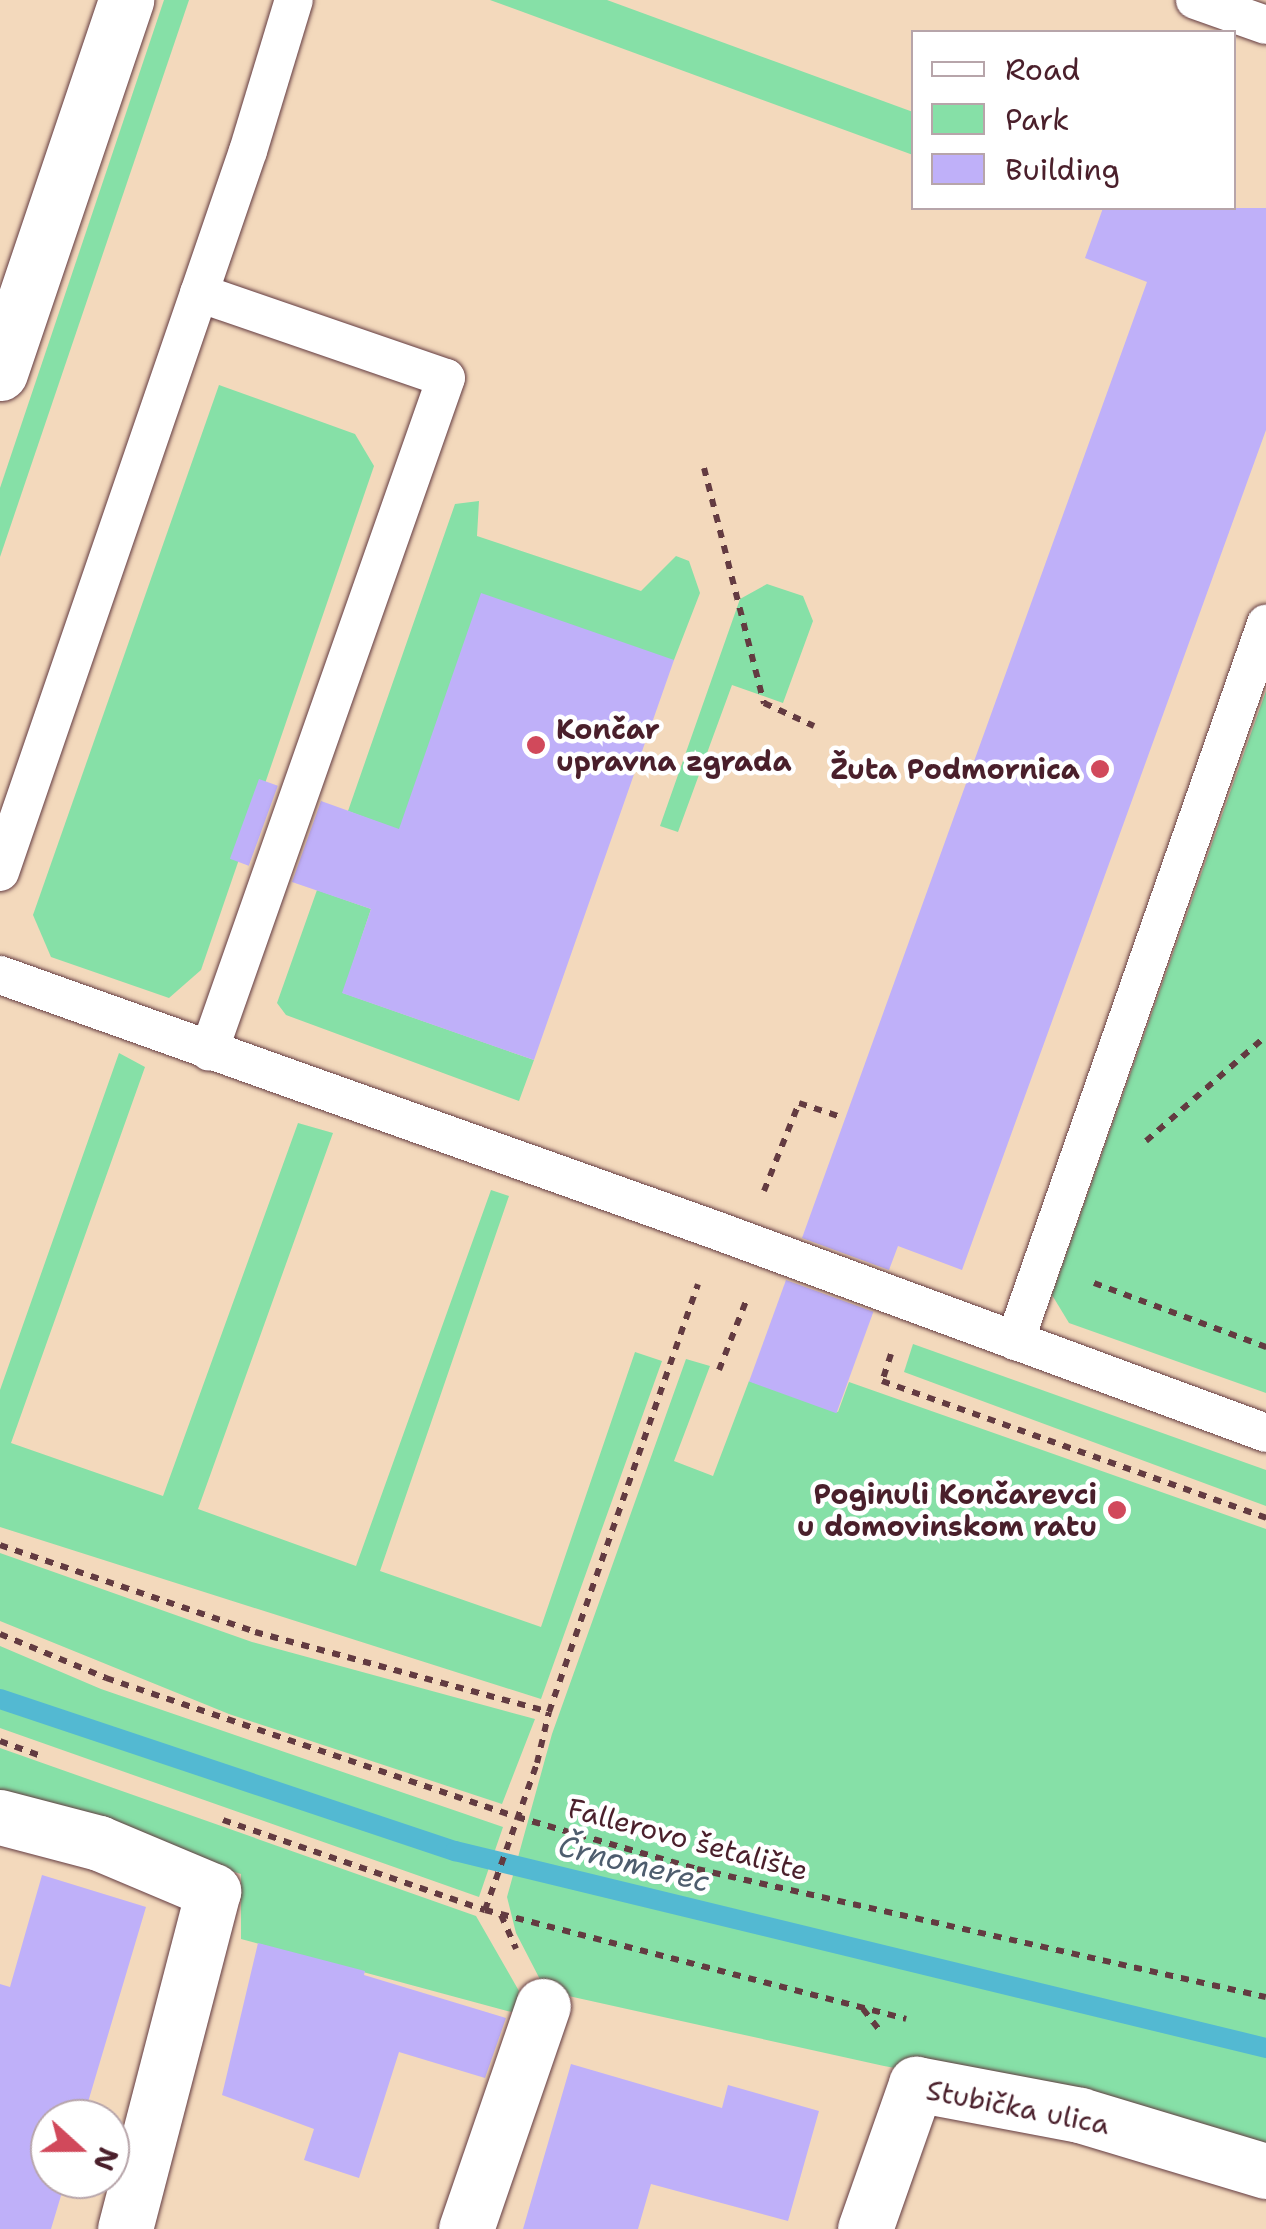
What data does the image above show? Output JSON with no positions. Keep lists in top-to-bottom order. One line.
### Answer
{"streets":{"street":["Stubička ulica"],"path":["Fallerovo šetalište"]},"water":["Črnomerec"],"places":["Končar upravna zgrada","Žuta Podmornica","Poginuli Končarevci u domovinskom ratu"],"legend":["Road","Park","Building"],"north":"right"}
